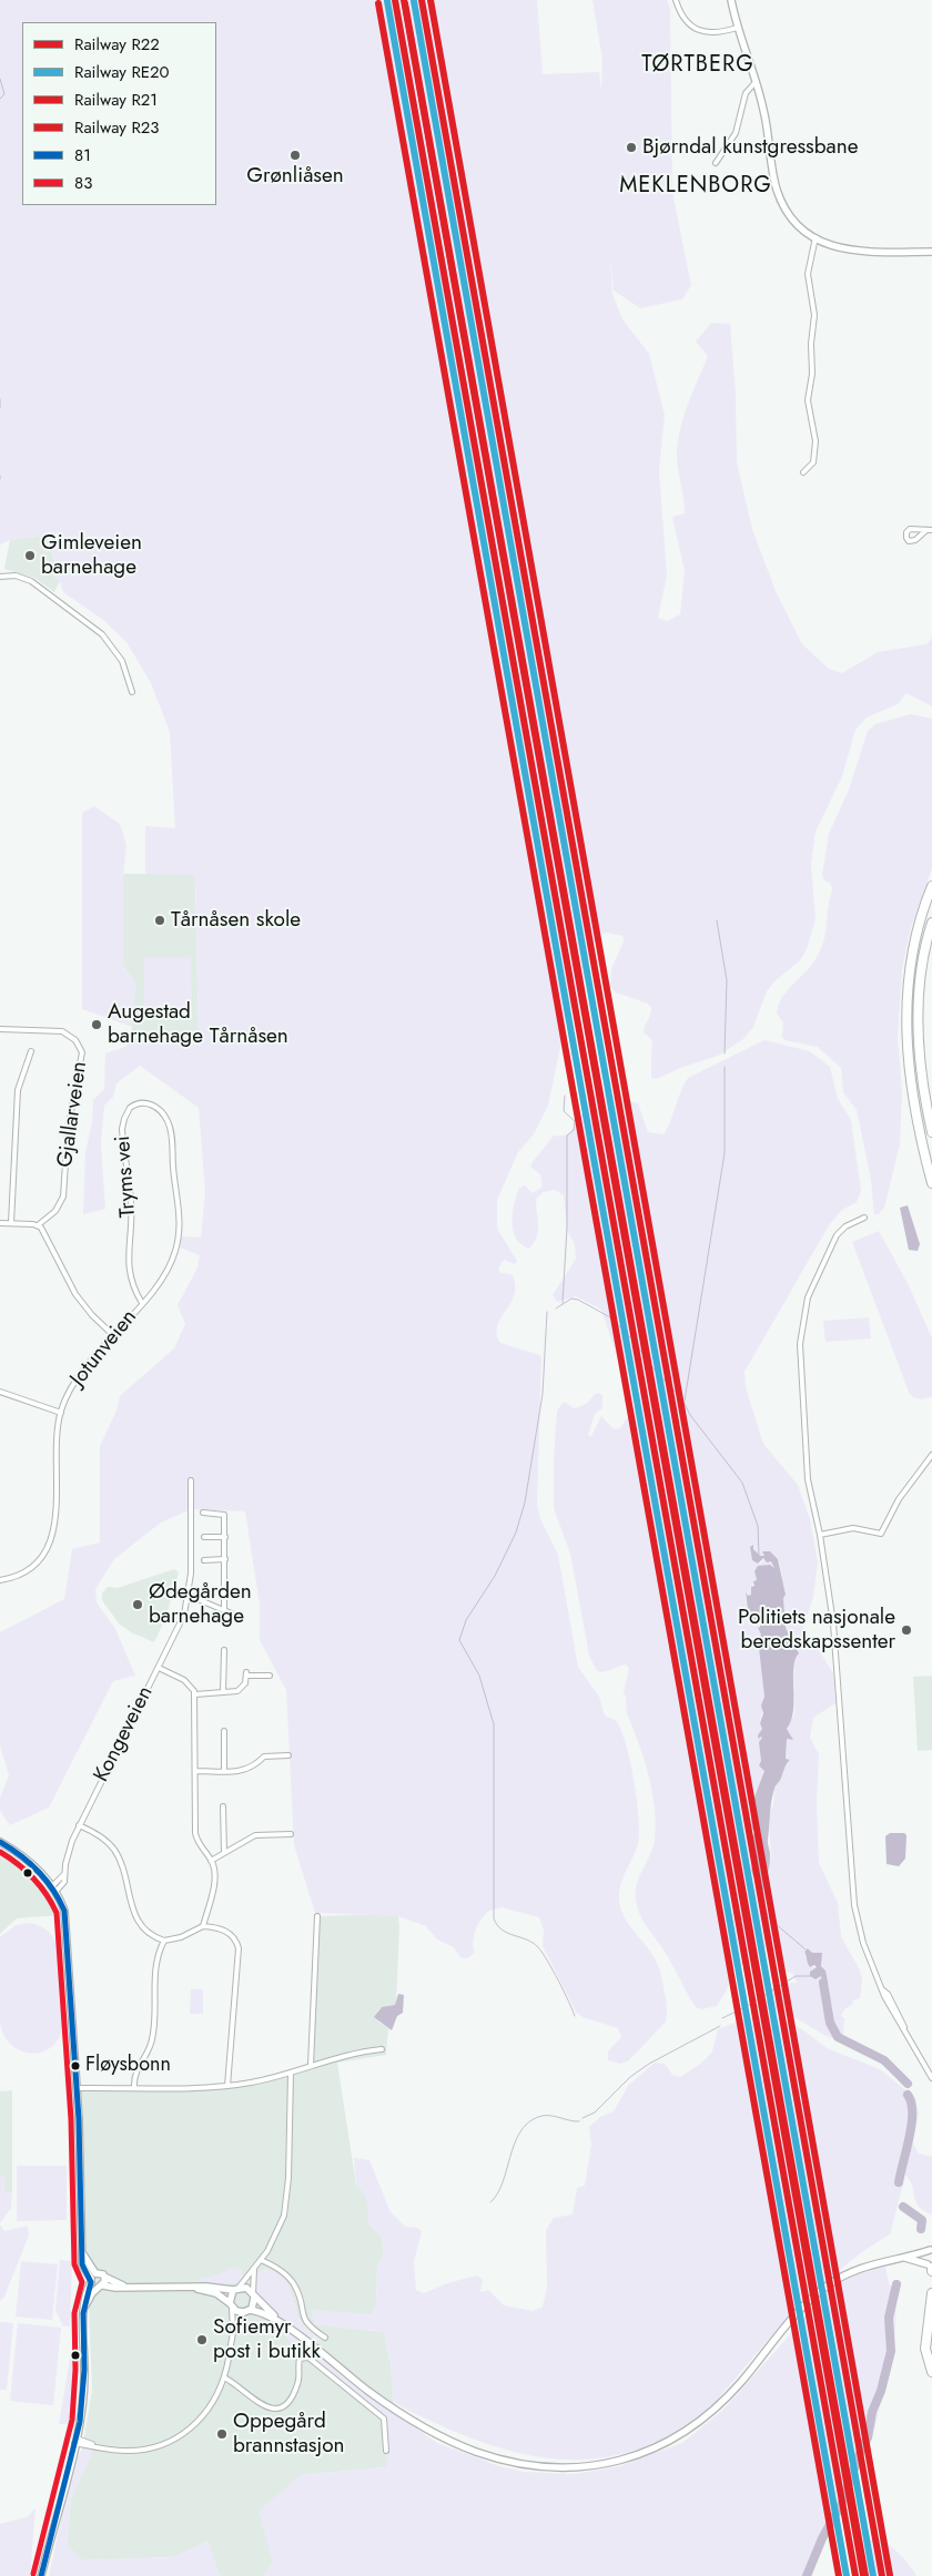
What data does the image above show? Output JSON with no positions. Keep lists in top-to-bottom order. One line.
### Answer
{"streets":{"street":["Gjallarveien","Tryms vei","Jotunveien","Kongeveien"]},"crossings":[["Tryms vei","Jotunveien"]],"districts":["TØRTBERG","MEKLENBORG"],"places":["Bjørndal kunstgressbane","Grønliåsen","Gimleveien barnehage","Tårnåsen skole","Augestad barnehage Tårnåsen","Ødegården barnehage","Politiets nasjonale beredskapssenter","Fløysbonn","Sofiemyr post i butikk","Oppegård brannstasjon"],"lines":["rail line R22","rail line R21","rail line RE20","rail line R23","transit line 81","transit line 83"],"legend":["Railway R22","Railway RE20","Railway R21","Railway R23","81","83"]}
